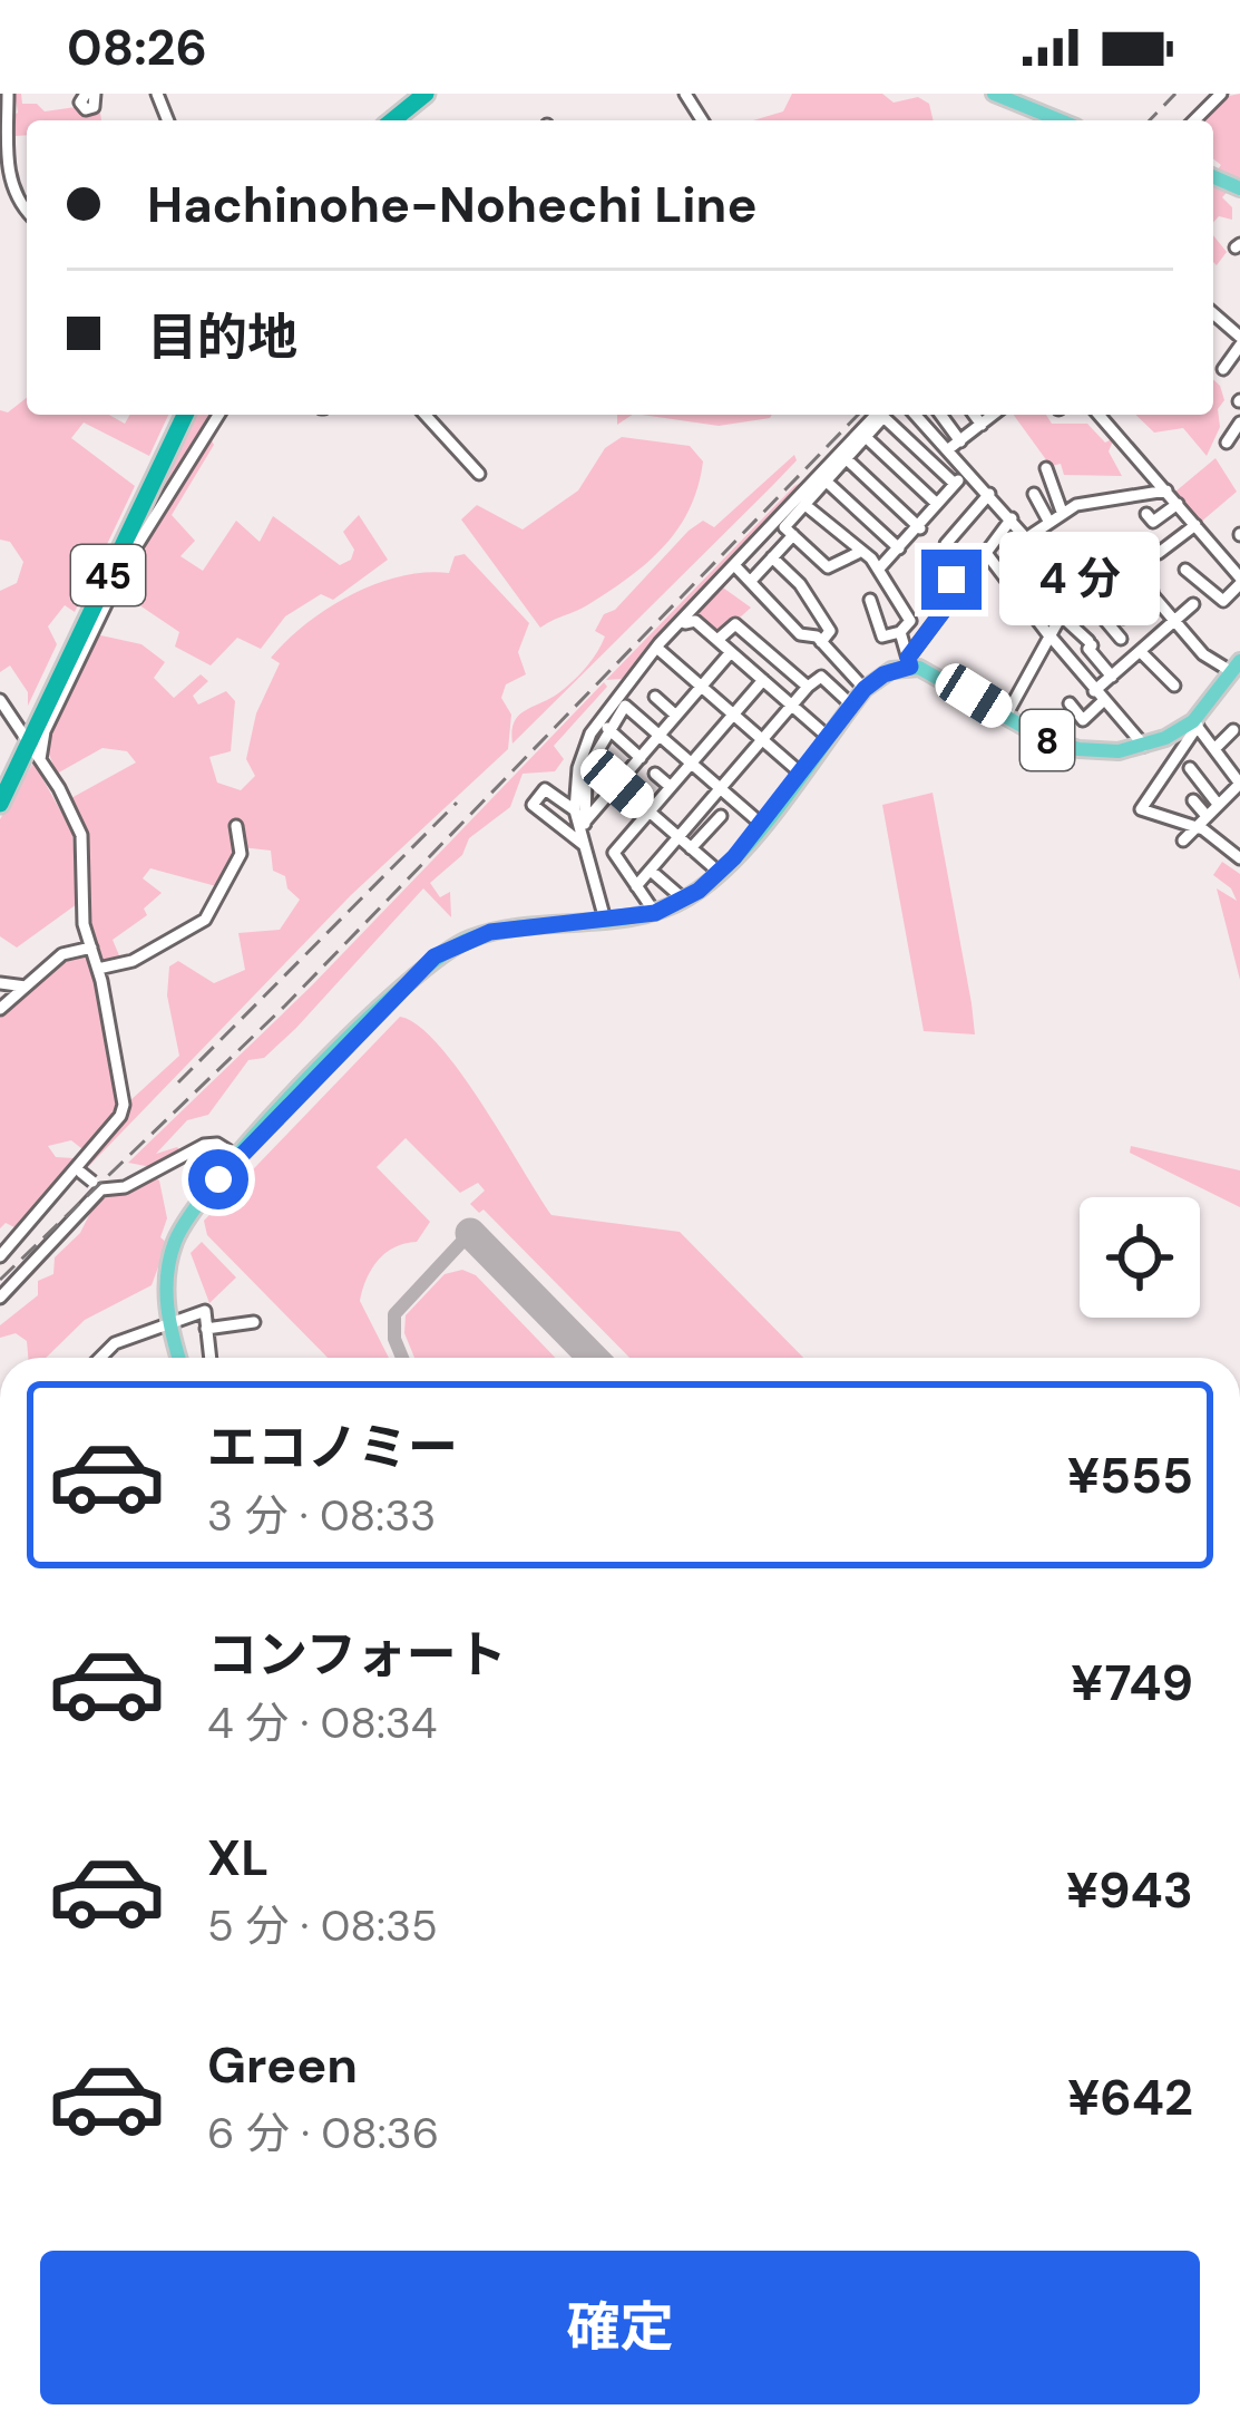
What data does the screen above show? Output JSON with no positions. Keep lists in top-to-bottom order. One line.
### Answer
{"streets":{"highway":["45"],"main road":["8"]},"page":{"status":"08:26","banner":["Hachinohe-Nohechi Line","目的地"],"bubble":"4 分","list":[{"name":"エコノミー","note":"3 分 · 08:33","value":"¥555"},{"name":"コンフォート","note":"4 分 · 08:34","value":"¥749"},{"name":"XL","note":"5 分 · 08:35","value":"¥943"},{"name":"Green","note":"6 分 · 08:36","value":"¥642"}],"buttons":"確定"}}
